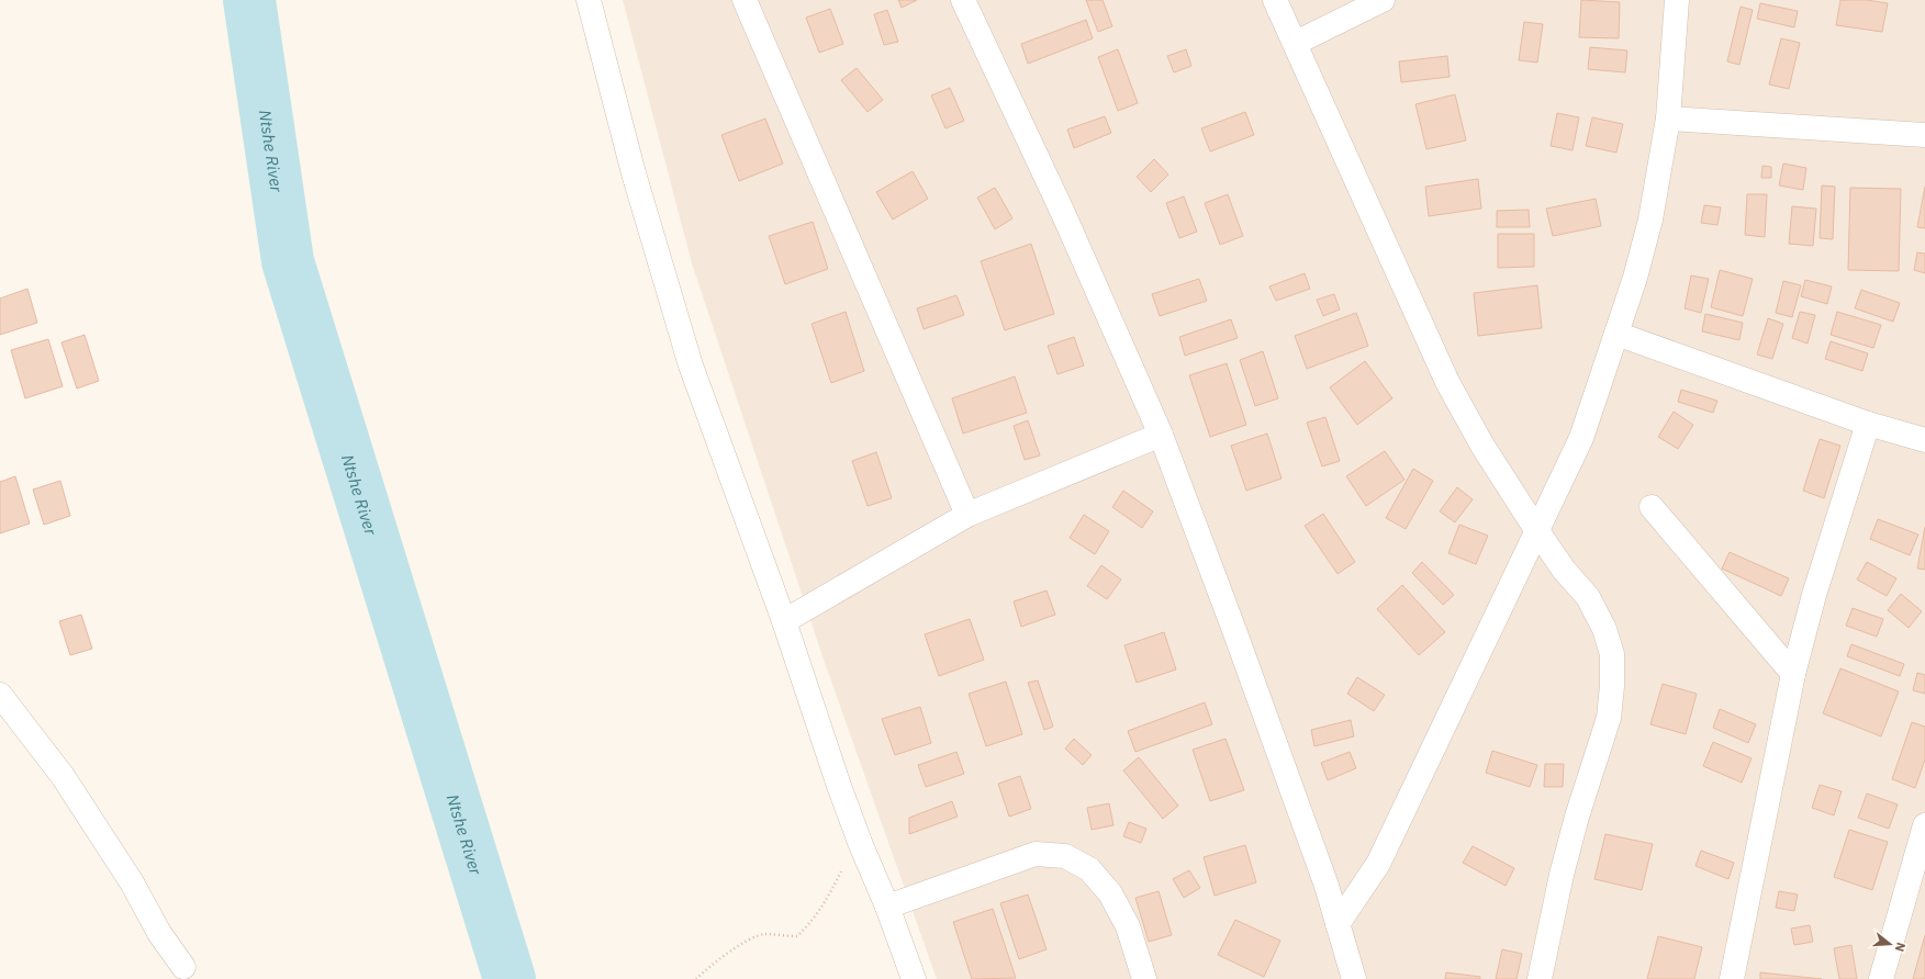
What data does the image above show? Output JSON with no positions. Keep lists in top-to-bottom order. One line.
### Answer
{"water":["Ntshe River"],"north":"right"}
